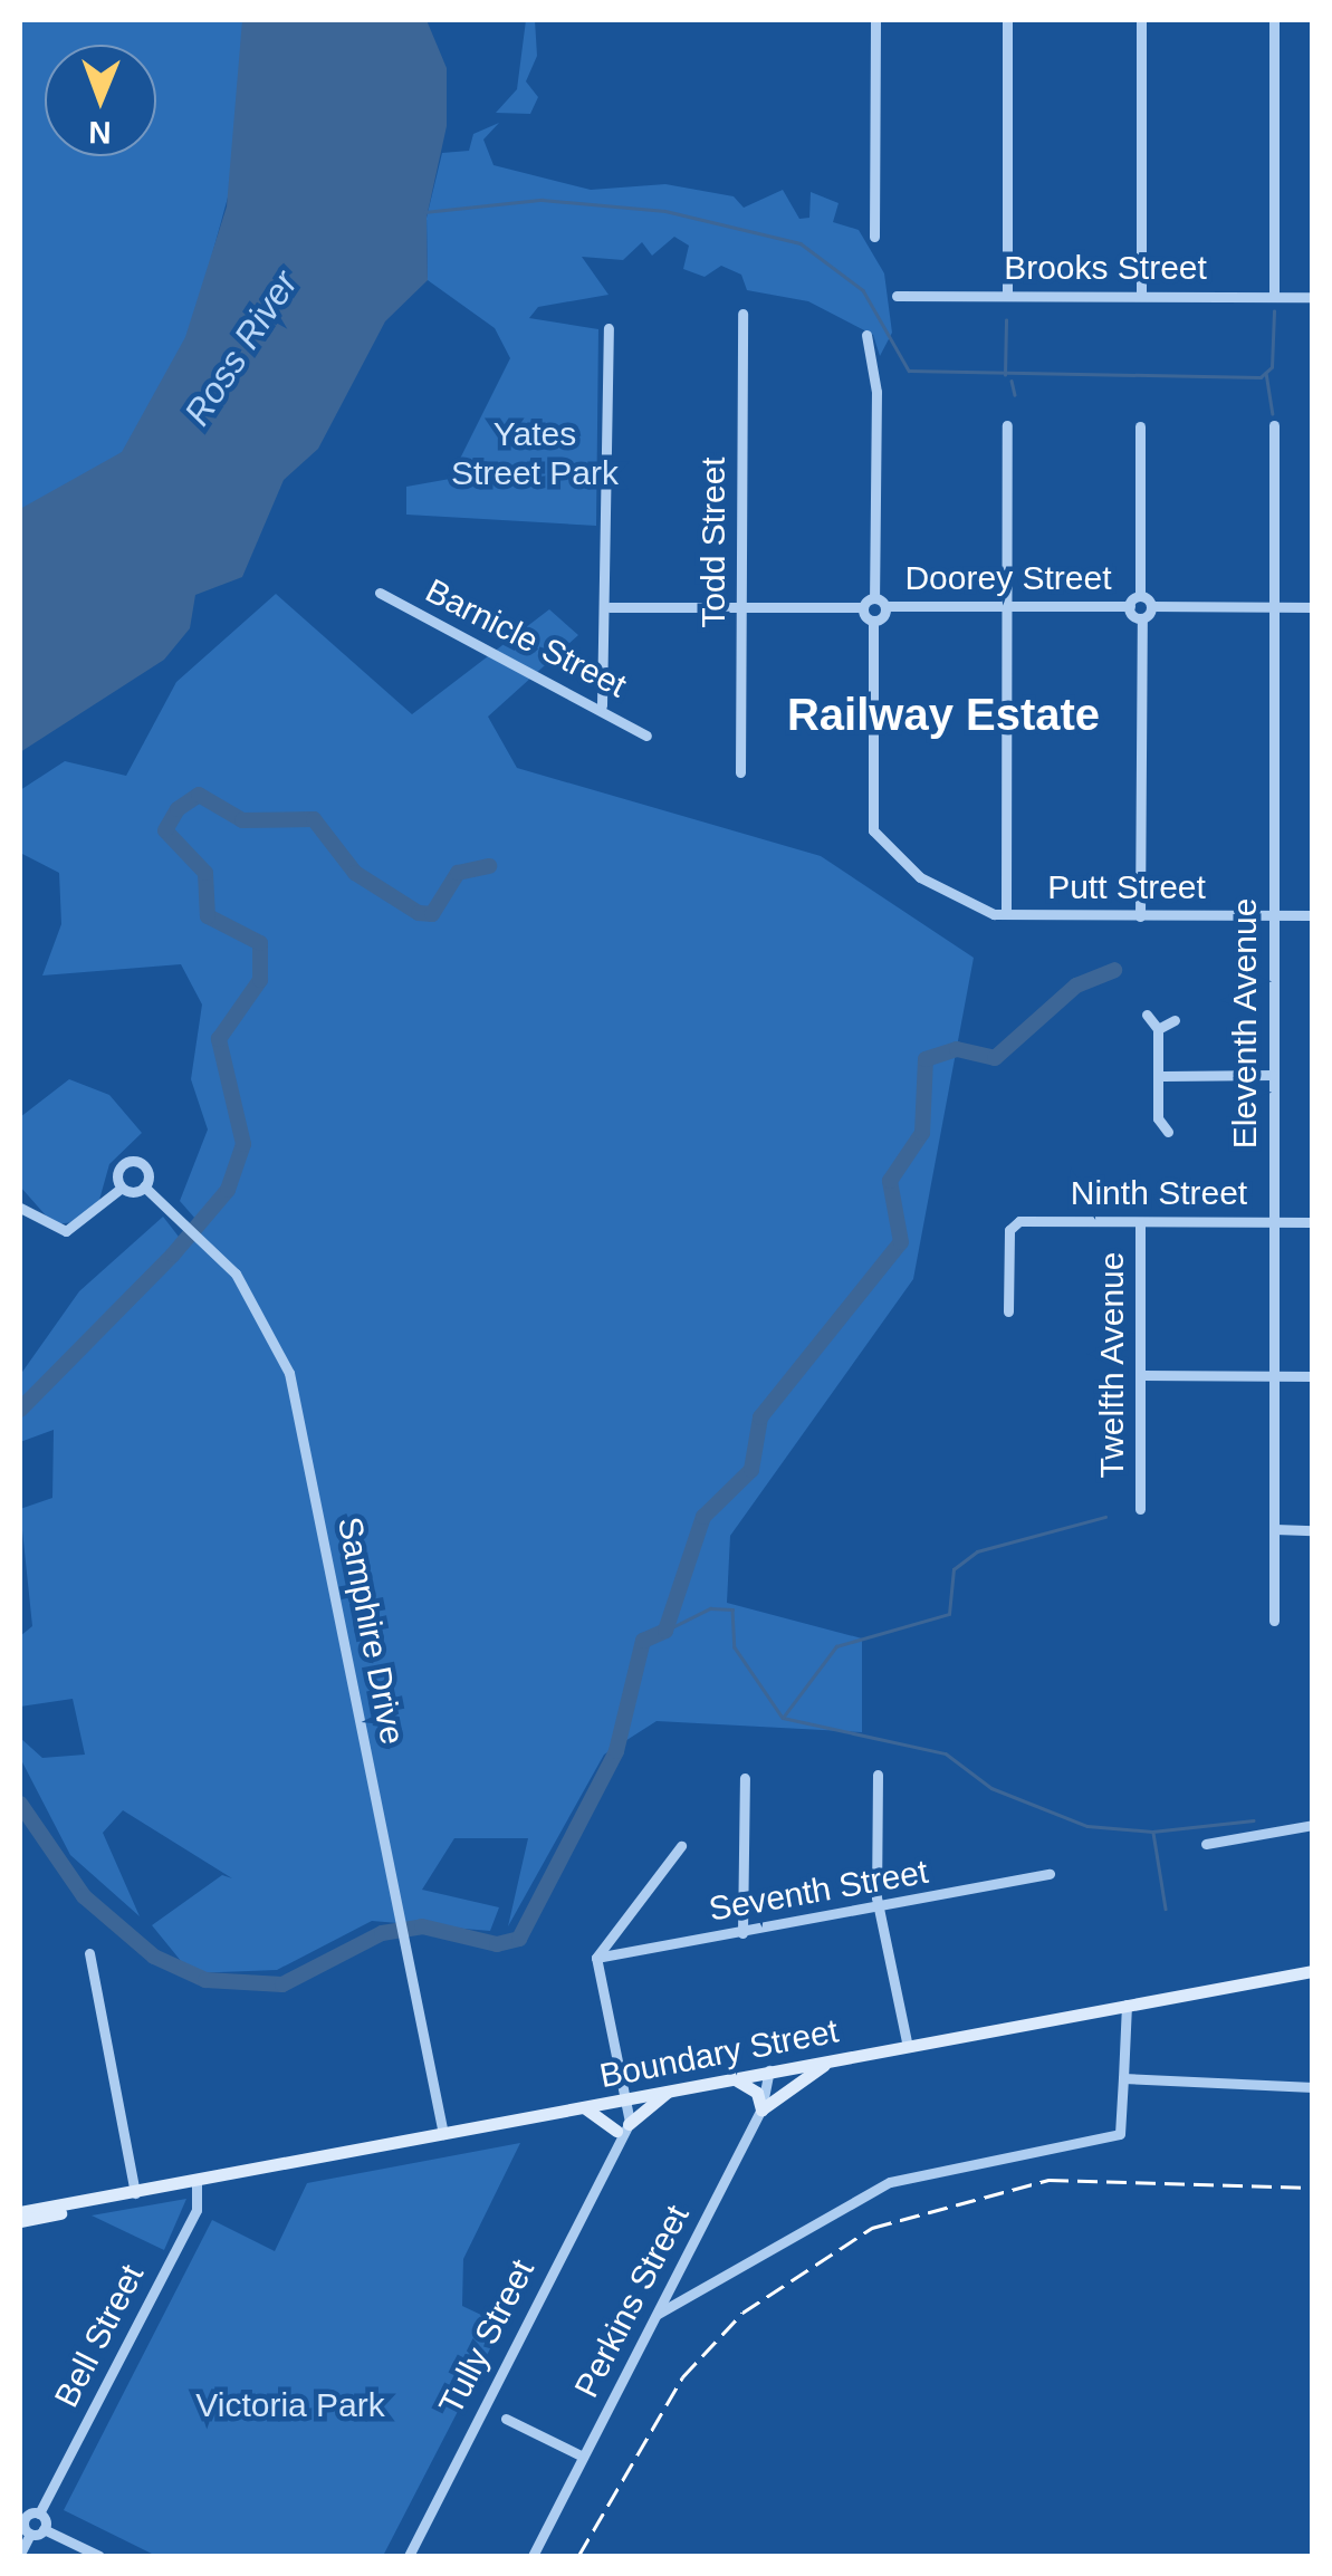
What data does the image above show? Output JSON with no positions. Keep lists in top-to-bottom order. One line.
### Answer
{"streets":{"main road":["Boundary Street"],"street":["Brooks Street","Todd Street","Doorey Street","Barnicle Street","Putt Street","Eleventh Avenue","Ninth Street","Twelfth Avenue","Samphire Drive","Seventh Street","Perkins Street","Bell Street","Tully Street"]},"crossings":[["Todd Street","Doorey Street"],["Doorey Street","Eleventh Avenue"],["Putt Street","Eleventh Avenue"],["Eleventh Avenue","Ninth Street"],["Ninth Street","Twelfth Avenue"],["Samphire Drive","Boundary Street"],["Boundary Street","Perkins Street"],["Boundary Street","Bell Street"],["Boundary Street","Tully Street"]],"districts":["Railway Estate"],"water":["Ross River"],"parks":["Yates Street Park","Victoria Park"],"north":"bottom"}
